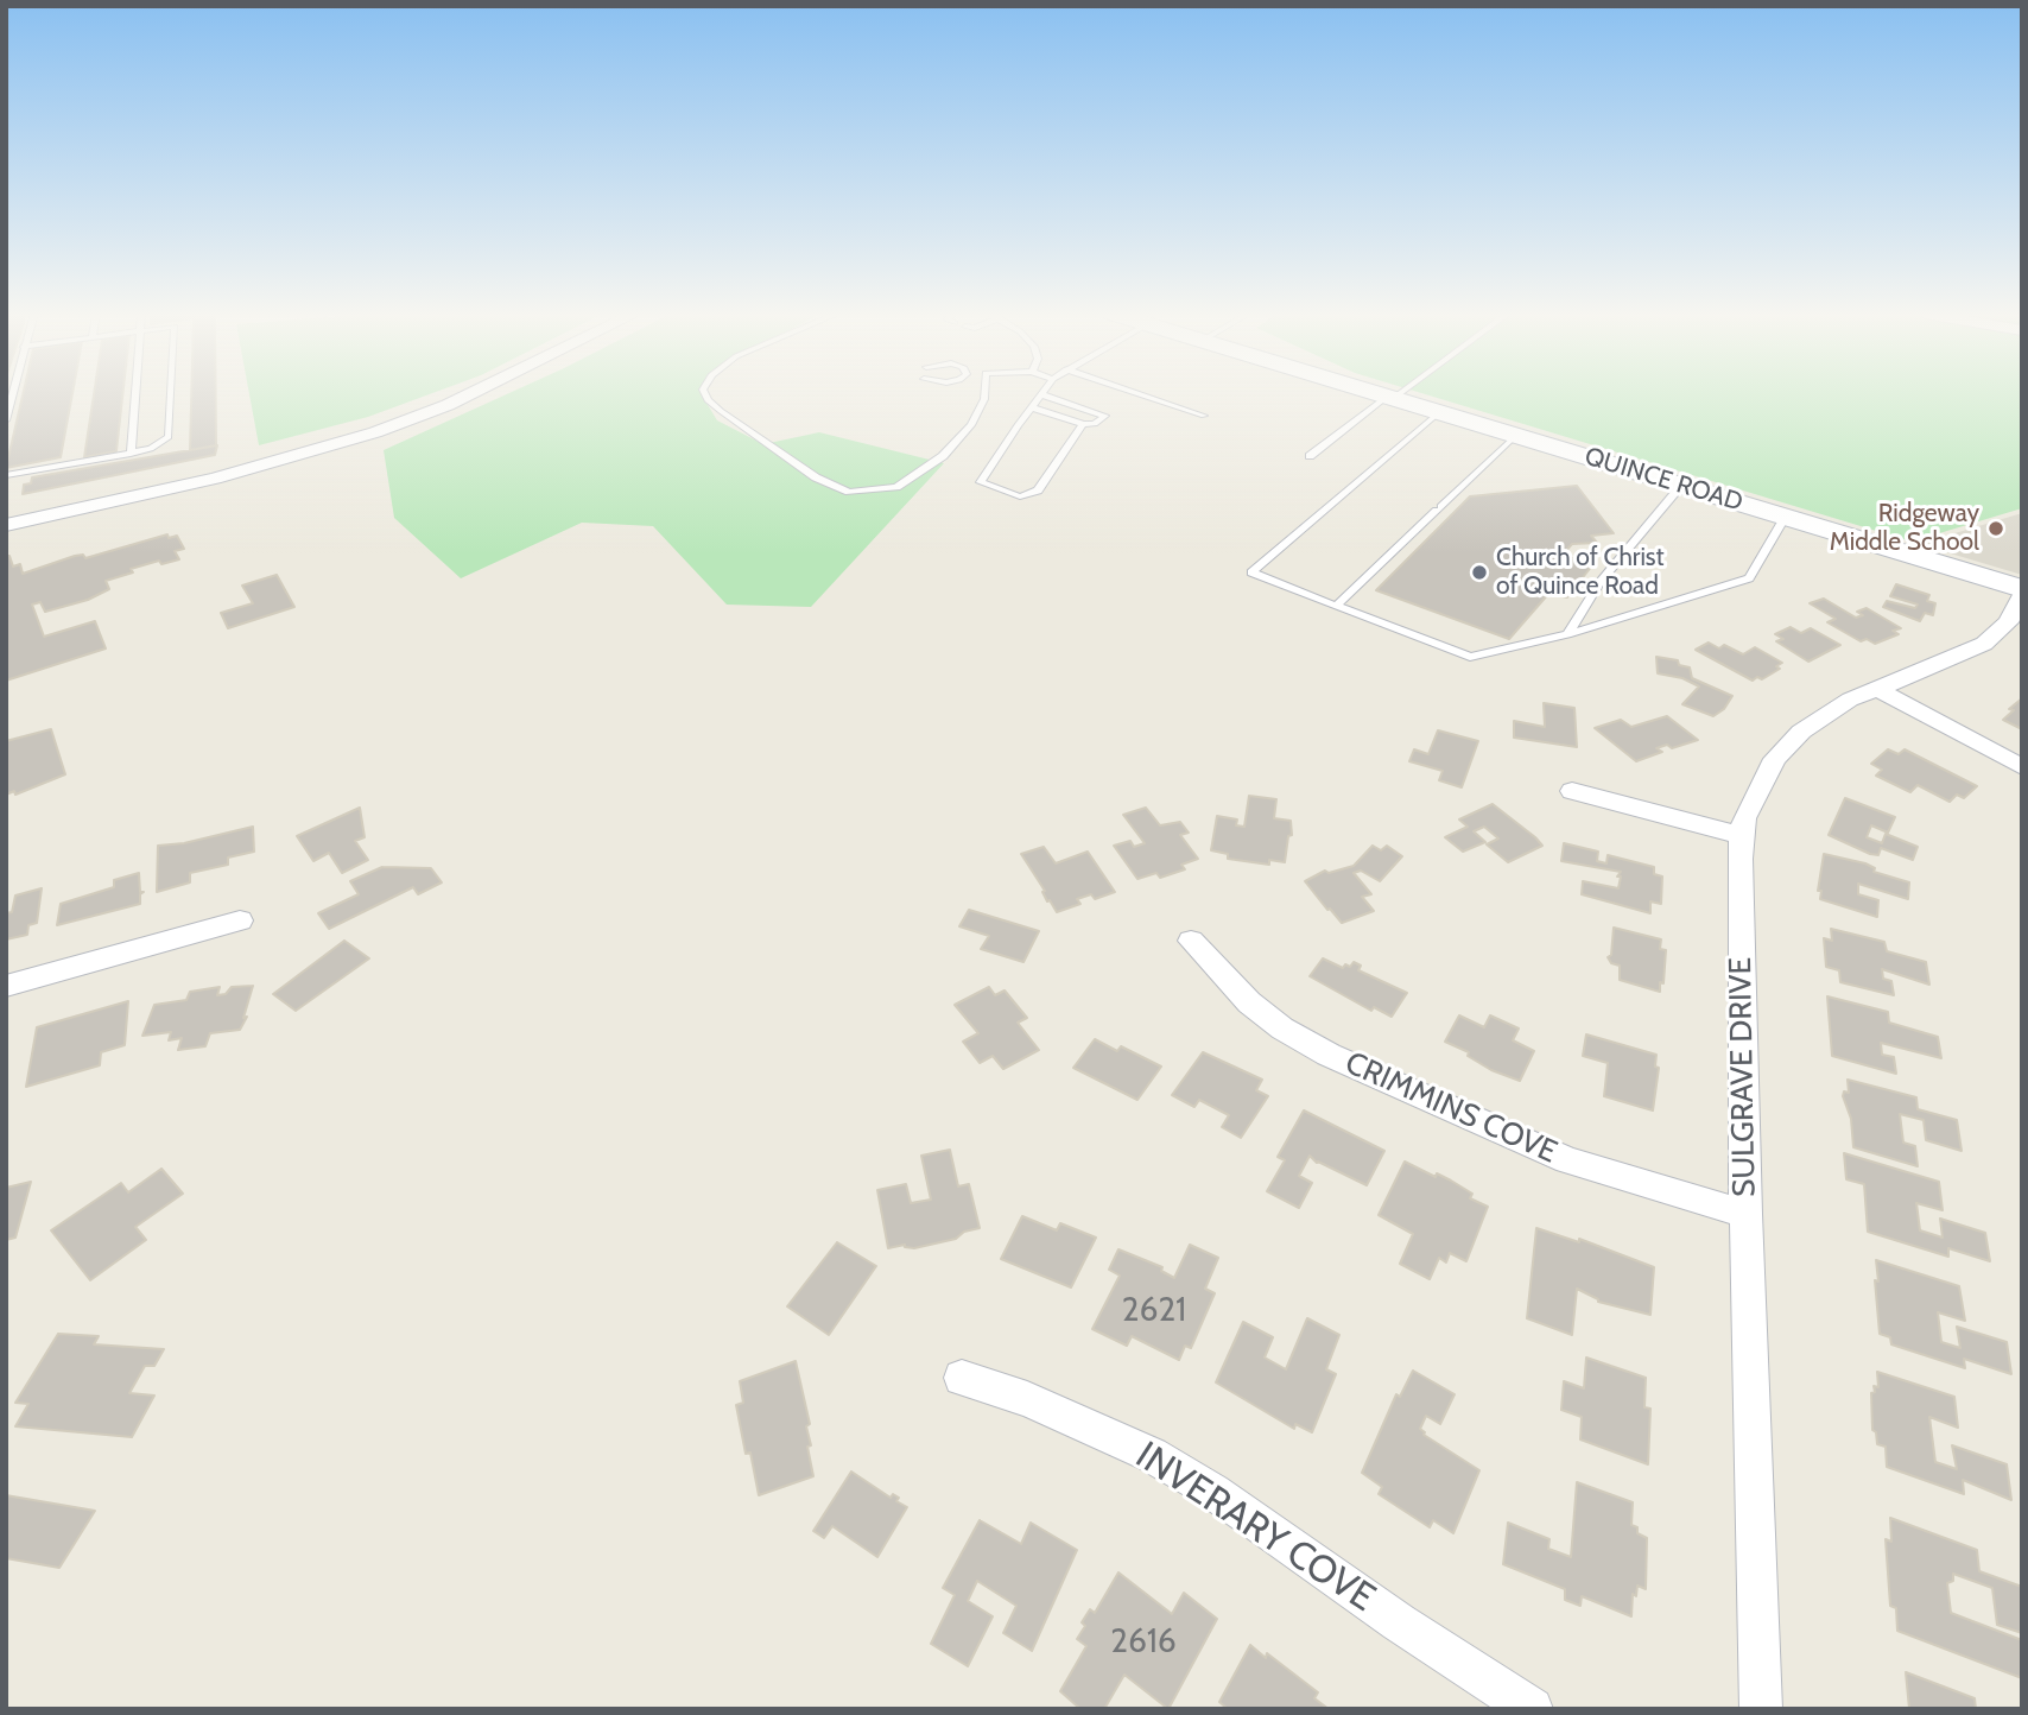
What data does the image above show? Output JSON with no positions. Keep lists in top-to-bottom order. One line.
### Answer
{"streets":{"main road":["QUINCE ROAD"],"street":["SULGRAVE DRIVE","CRIMMINS COVE","INVERARY COVE"]},"crossings":[["QUINCE ROAD","SULGRAVE DRIVE"],["SULGRAVE DRIVE","CRIMMINS COVE"]],"places":["Ridgeway Middle School","Church of Christ of Quince Road"],"house_numbers":["2621","2616"]}
